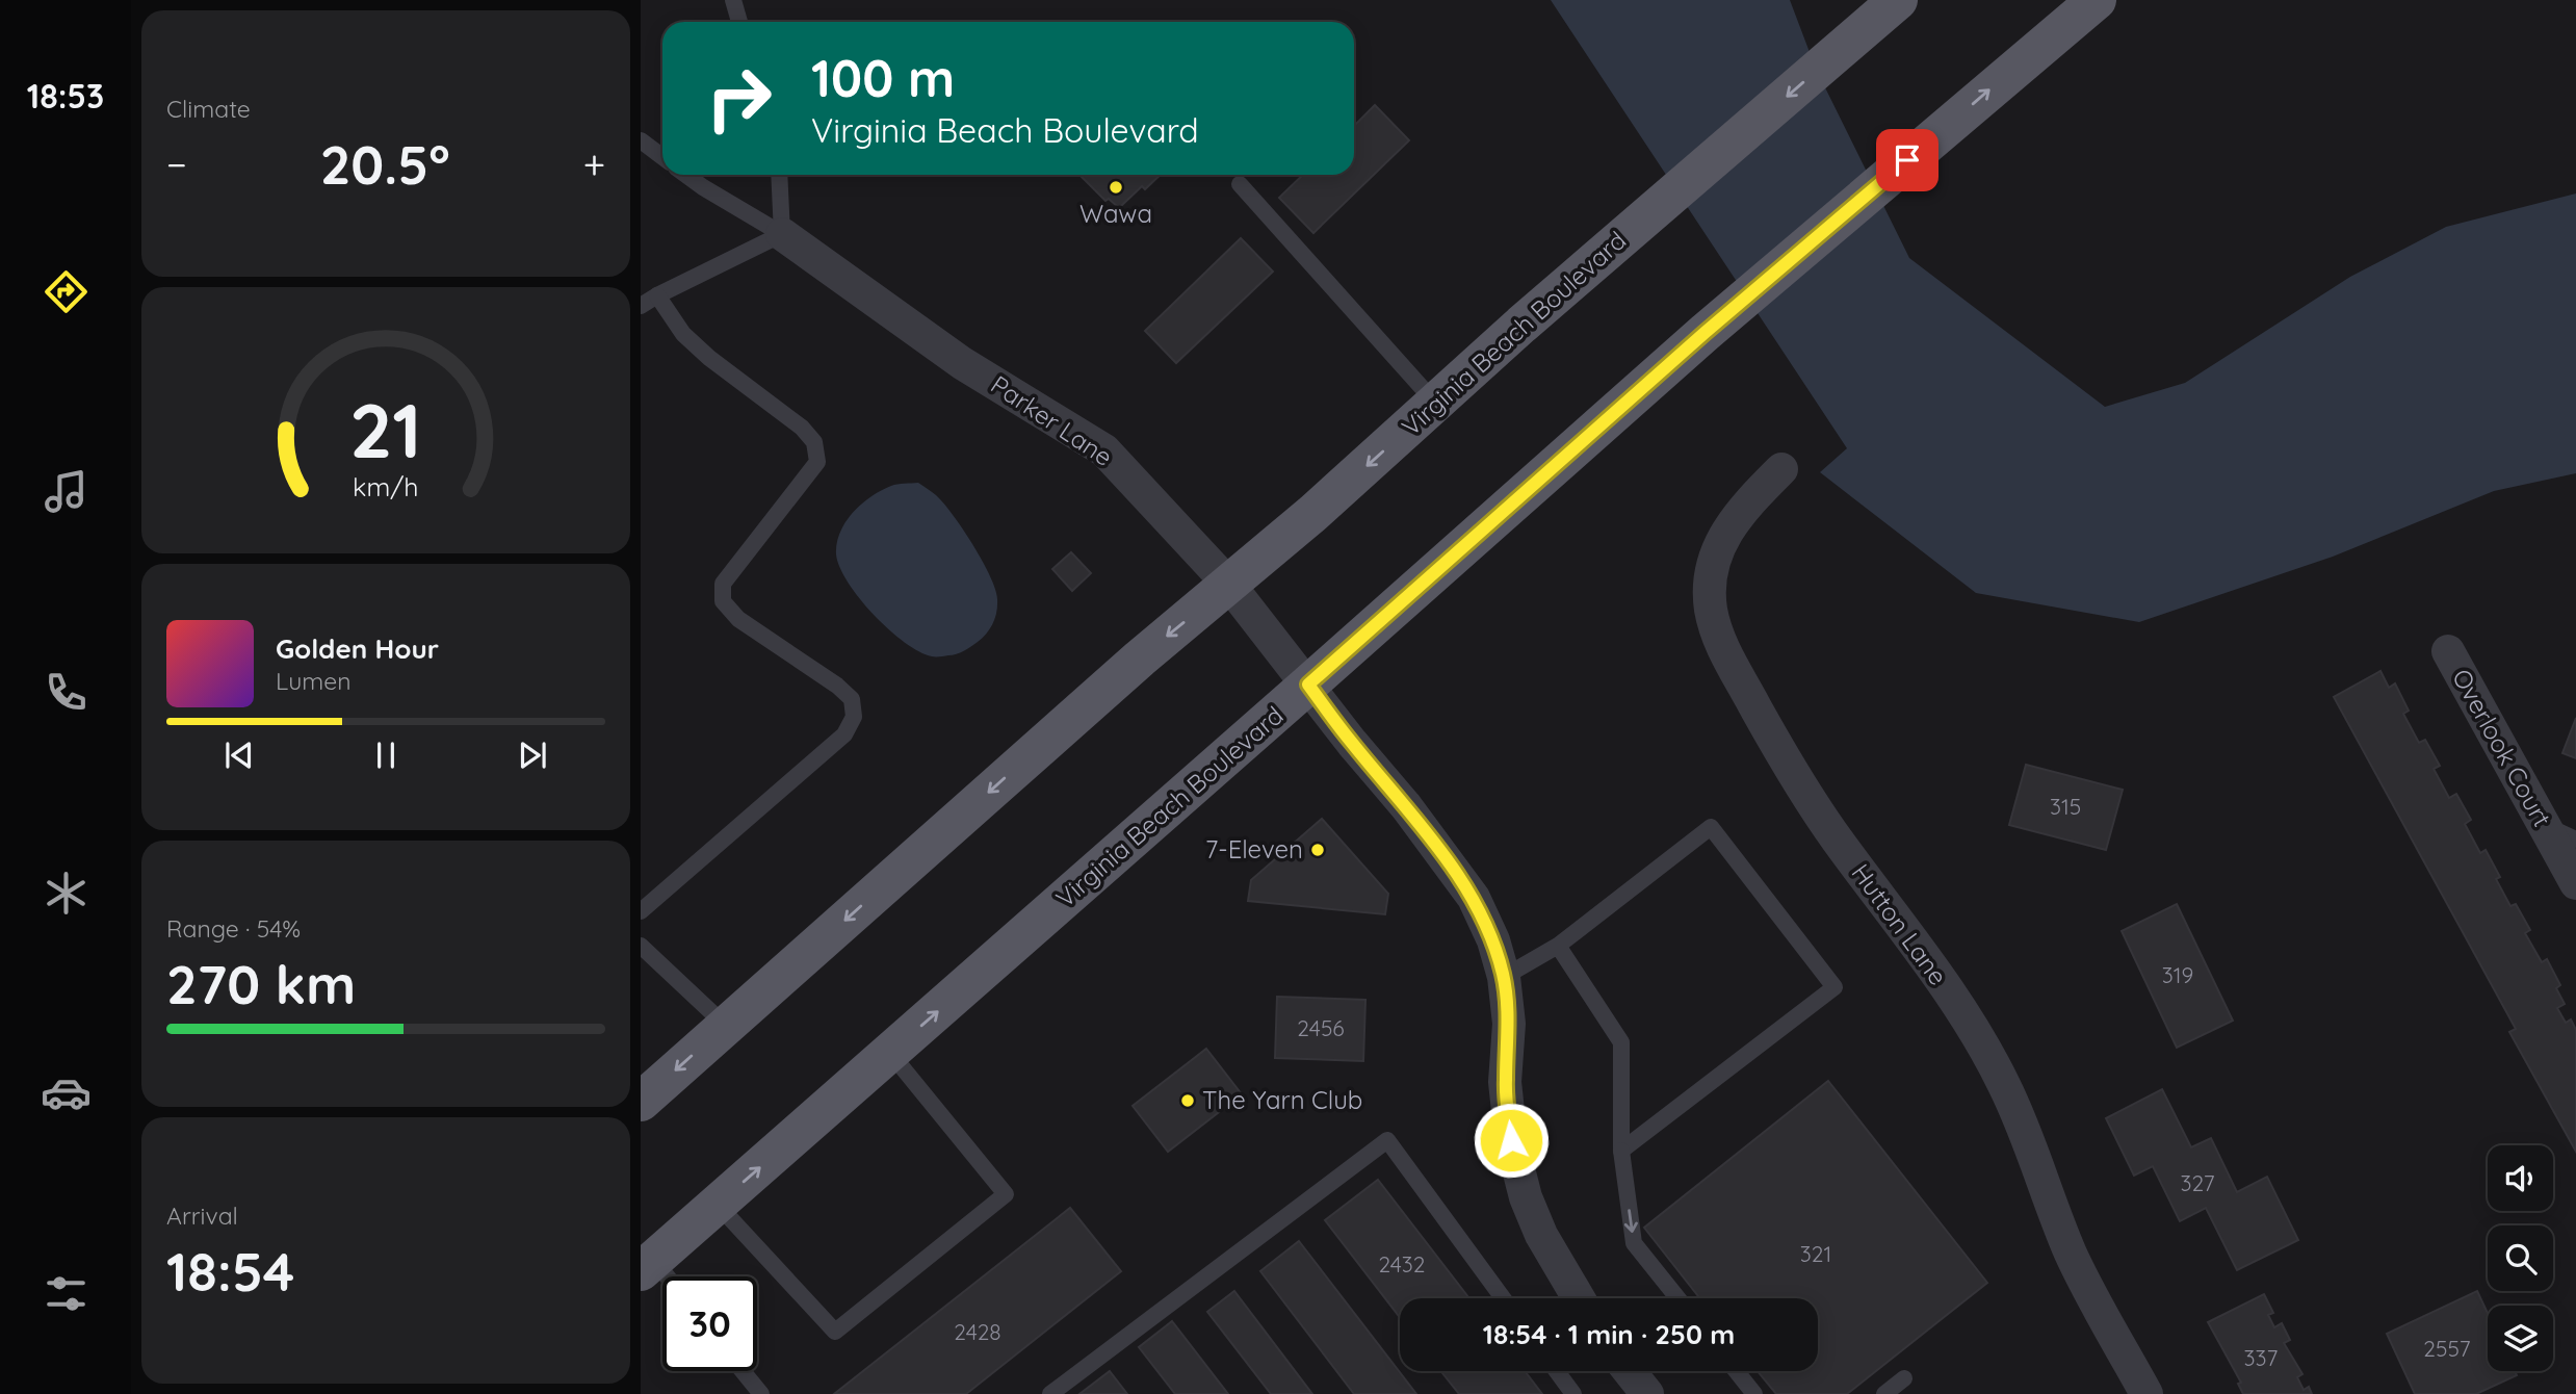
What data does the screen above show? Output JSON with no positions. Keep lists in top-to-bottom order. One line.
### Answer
{"streets":{"main road":["Virginia Beach Boulevard"],"street":["Parker Lane","Overlook Court","Hutton Lane"]},"crossings":[["Virginia Beach Boulevard","Parker Lane"]],"places":["Wawa","7-Eleven","The Yarn Club"],"house_numbers":["315","319","2456","327","321","2432","2428","2557","337"],"page":{"tabs":"18:53","tile":["Climate",["Range · 54%","270 km"],["Arrival","18:54"]],"turn":["100 m","Virginia Beach Boulevard"],"heat":["−","20.5°","+"],"song":["Golden Hour","Lumen"],"limit":"30","trip":"18:54 · 1 min · 250 m","gauge":["21","km/h"]}}
